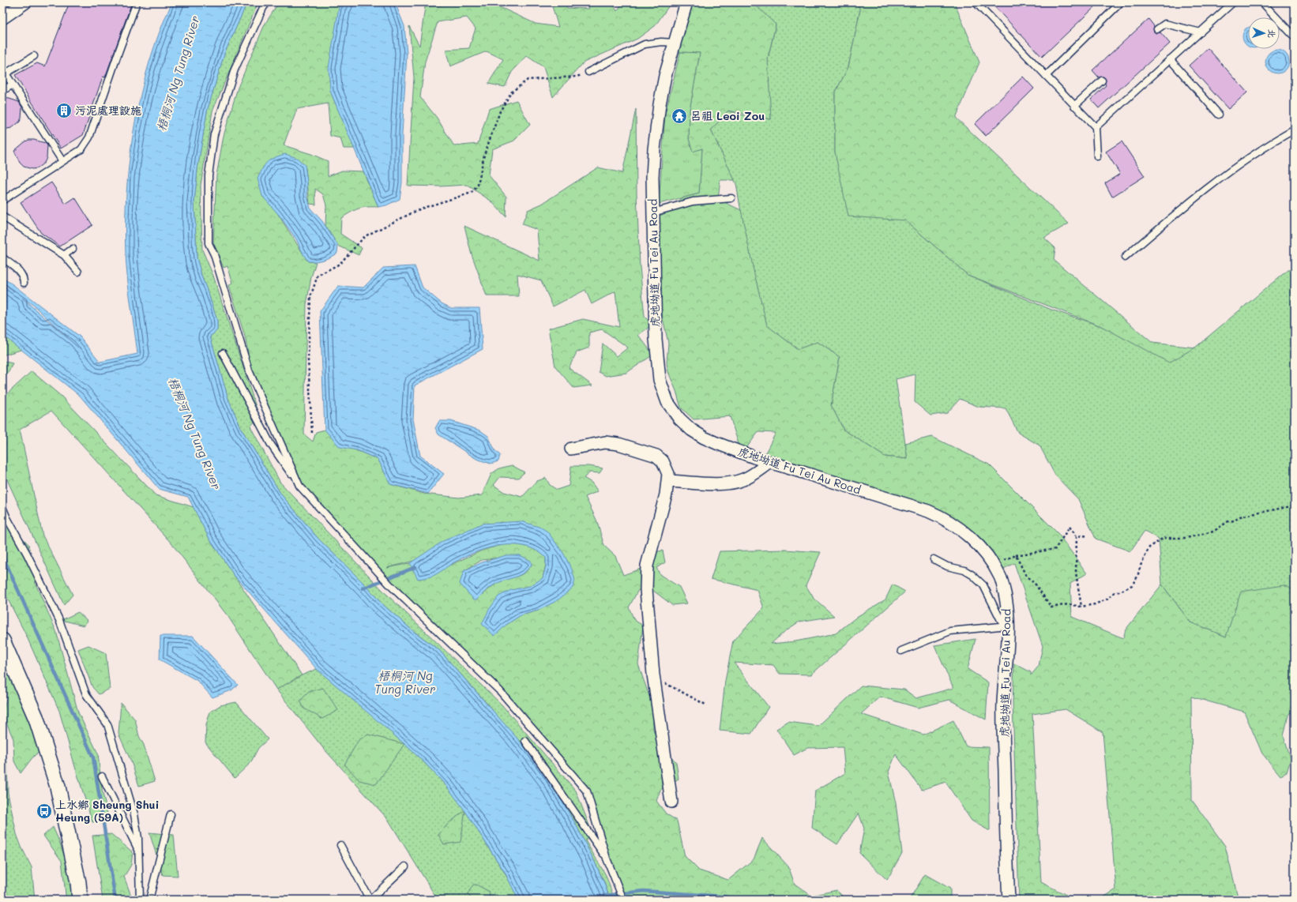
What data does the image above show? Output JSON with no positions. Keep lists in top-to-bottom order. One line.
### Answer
{"streets":{"street":["虎地坳道 Fu Tei Au Road"]},"water":["梧桐河 Ng Tung River"],"places":{"building":["污泥處理設施"],"temple":["呂祖 Leoi Zou"],"bus stop":["上水鄉 Sheung Shui Heung (59A)"]},"north":"right"}
